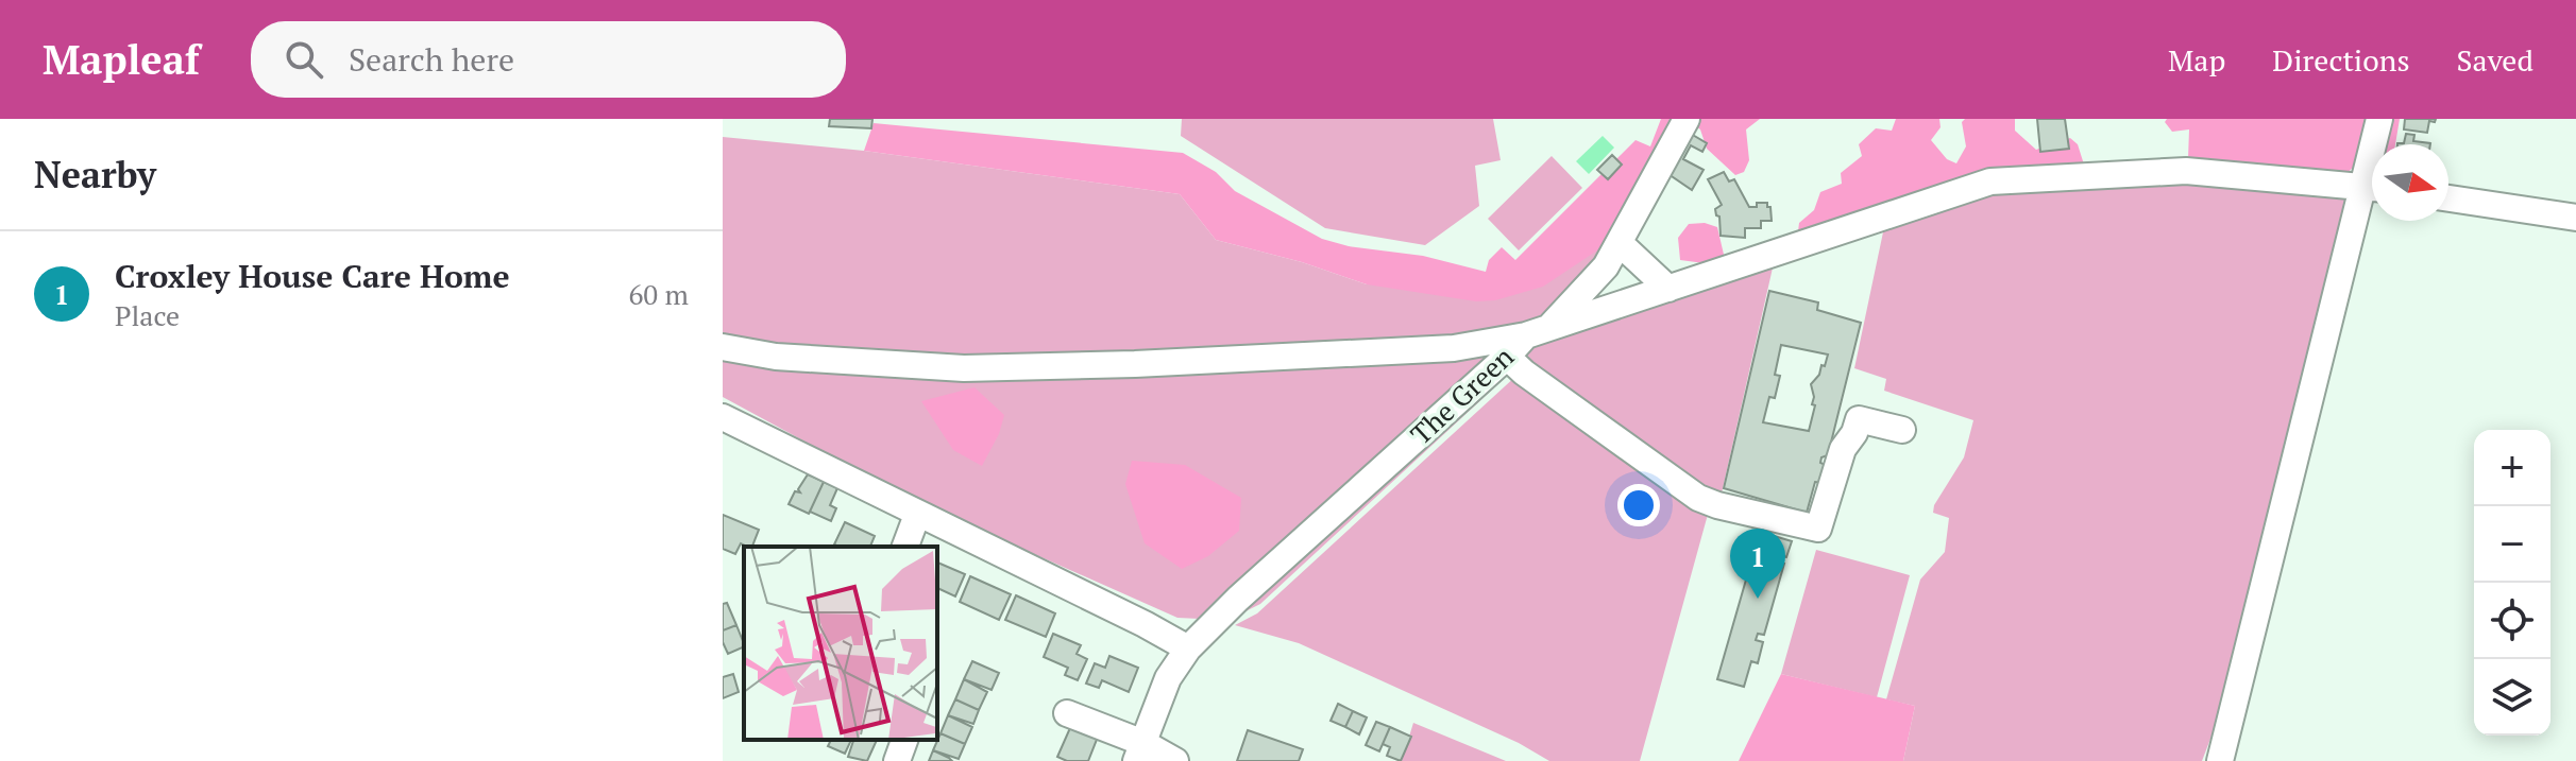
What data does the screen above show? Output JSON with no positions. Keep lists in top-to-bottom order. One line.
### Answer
{"streets":{"street":["The Green"]},"north":"right","page":{"header":"Mapleaf","search":"Search here","nav":["Map","Directions","Saved"],"heading":"Nearby","list":[{"mark":"1","name":"Croxley House Care Home","note":"Place","value":"60 m"}],"map_buttons":["+","−"],"pins":"1"}}
